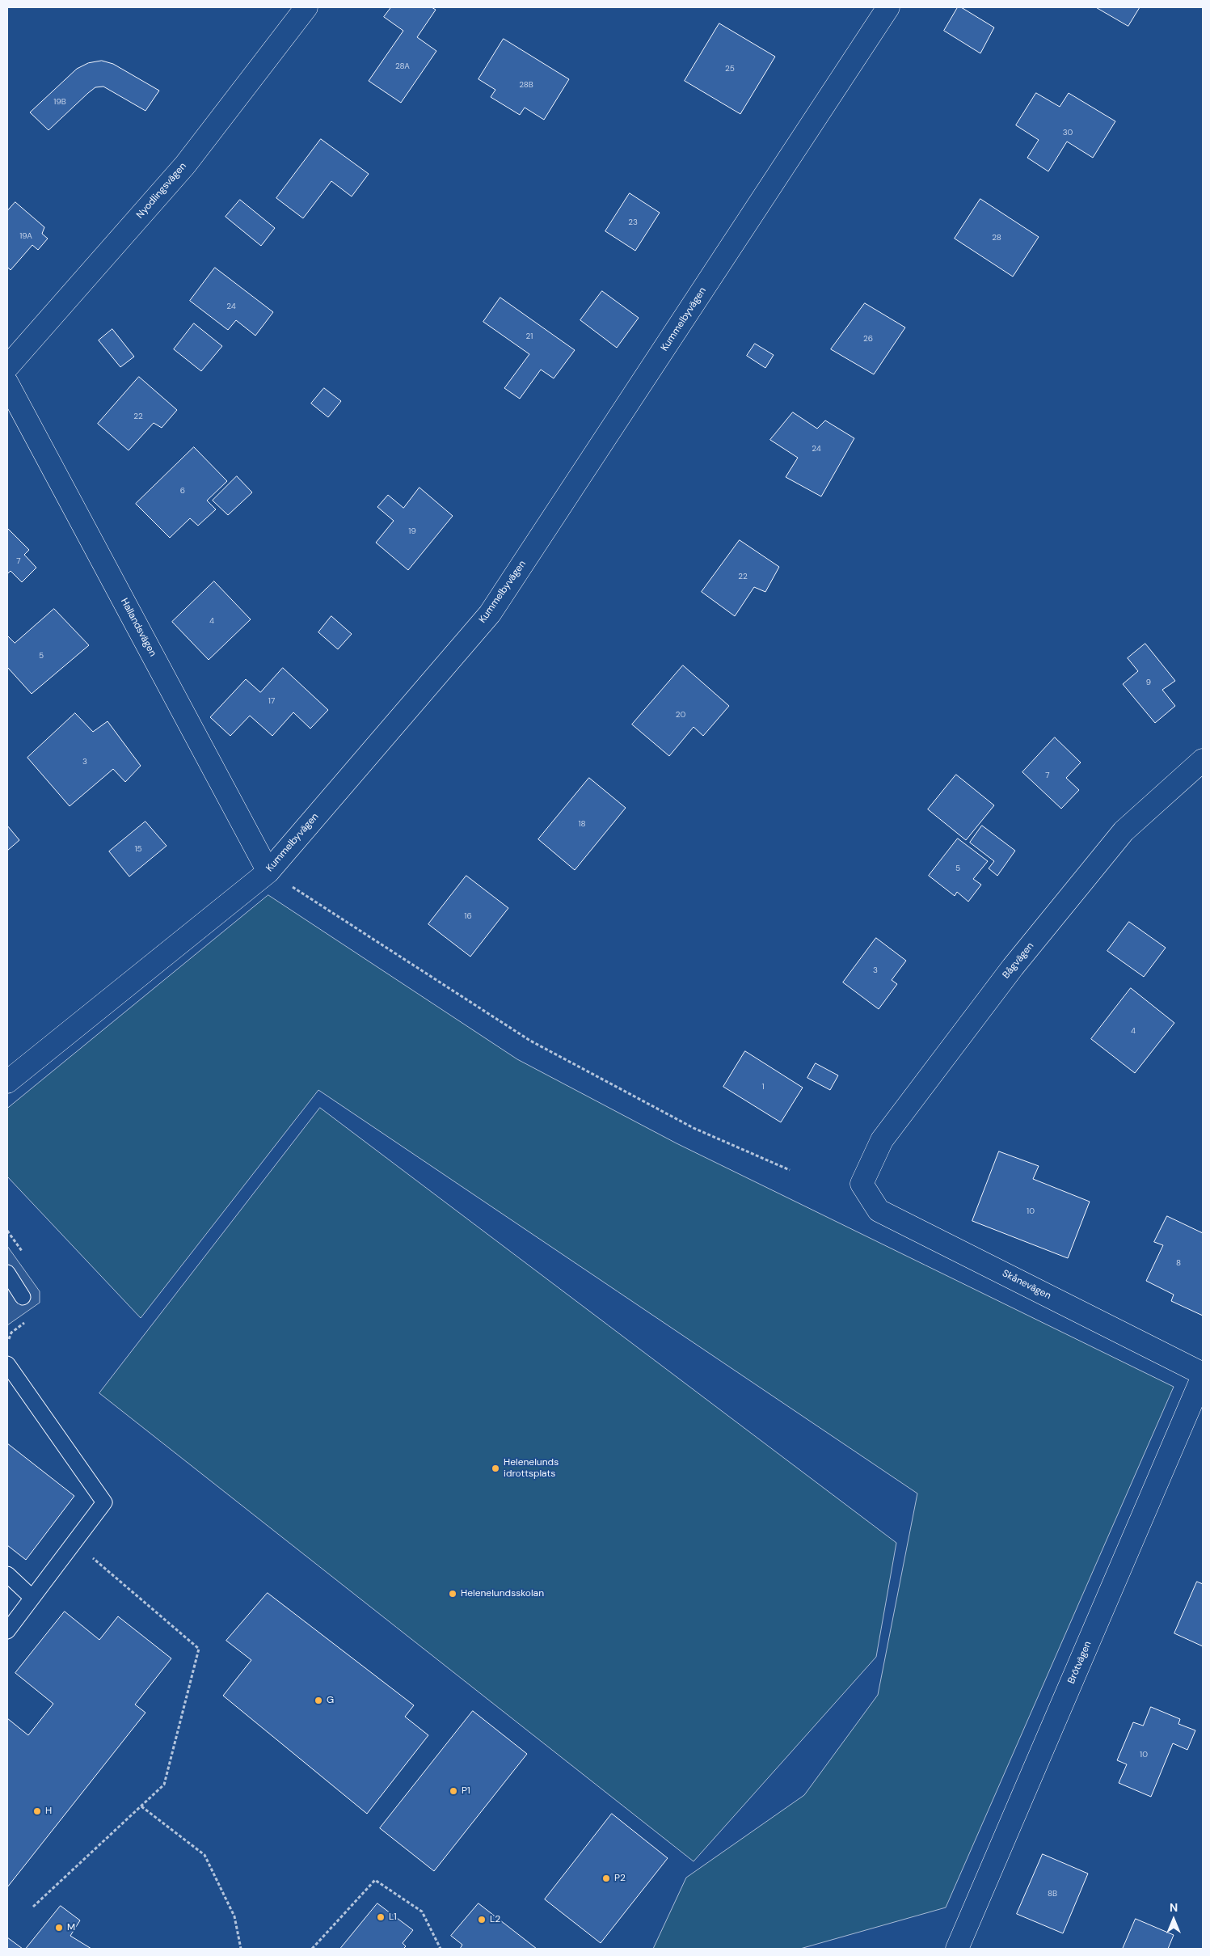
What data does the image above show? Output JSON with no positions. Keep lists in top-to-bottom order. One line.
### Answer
{"streets":{"street":["Nyodlingsvägen","Kummelbyvägen","Hallandsvägen","Bågvägen","Skånevägen","Brötvägen"]},"crossings":[["Kummelbyvägen","Hallandsvägen"],["Bågvägen","Skånevägen"],["Skånevägen","Brötvägen"]],"places":["Helenelunds idrottsplats","Helenelundsskolan","G","P1","H","P2","L1","L2","M"],"house_numbers":["28A","25","28B","19B","30","23","19A","28","24","21","26","22","24","6","19","7","22","4","5","9","17","20","3","7","18","15","5","16","3","4","1","10","8","10","8B"],"north":"top"}
